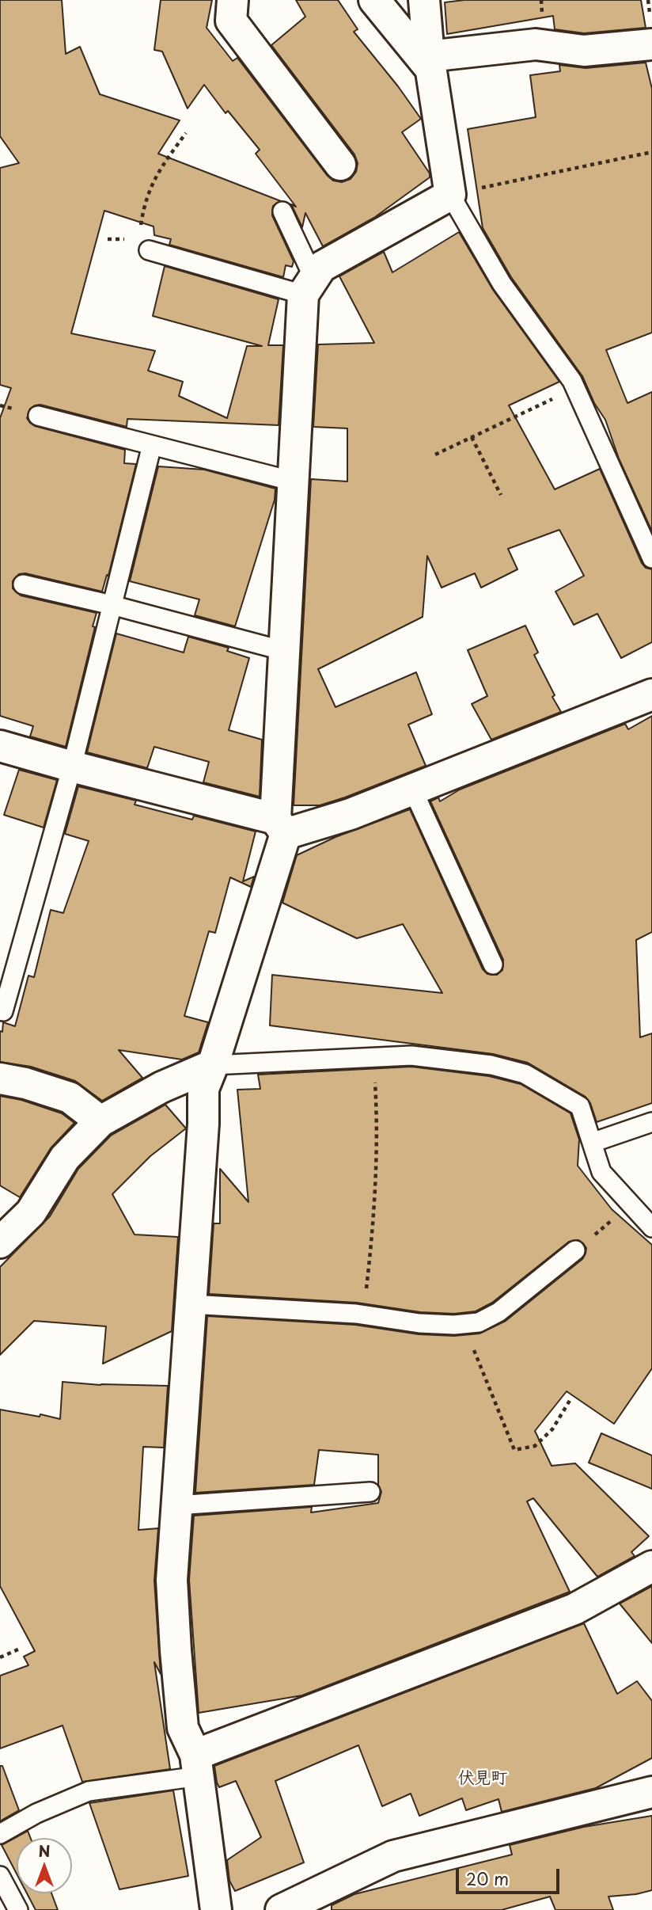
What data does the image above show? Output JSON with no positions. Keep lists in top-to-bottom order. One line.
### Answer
{"districts":["伏見町"],"scale_bar":"20 m","north":"top"}
